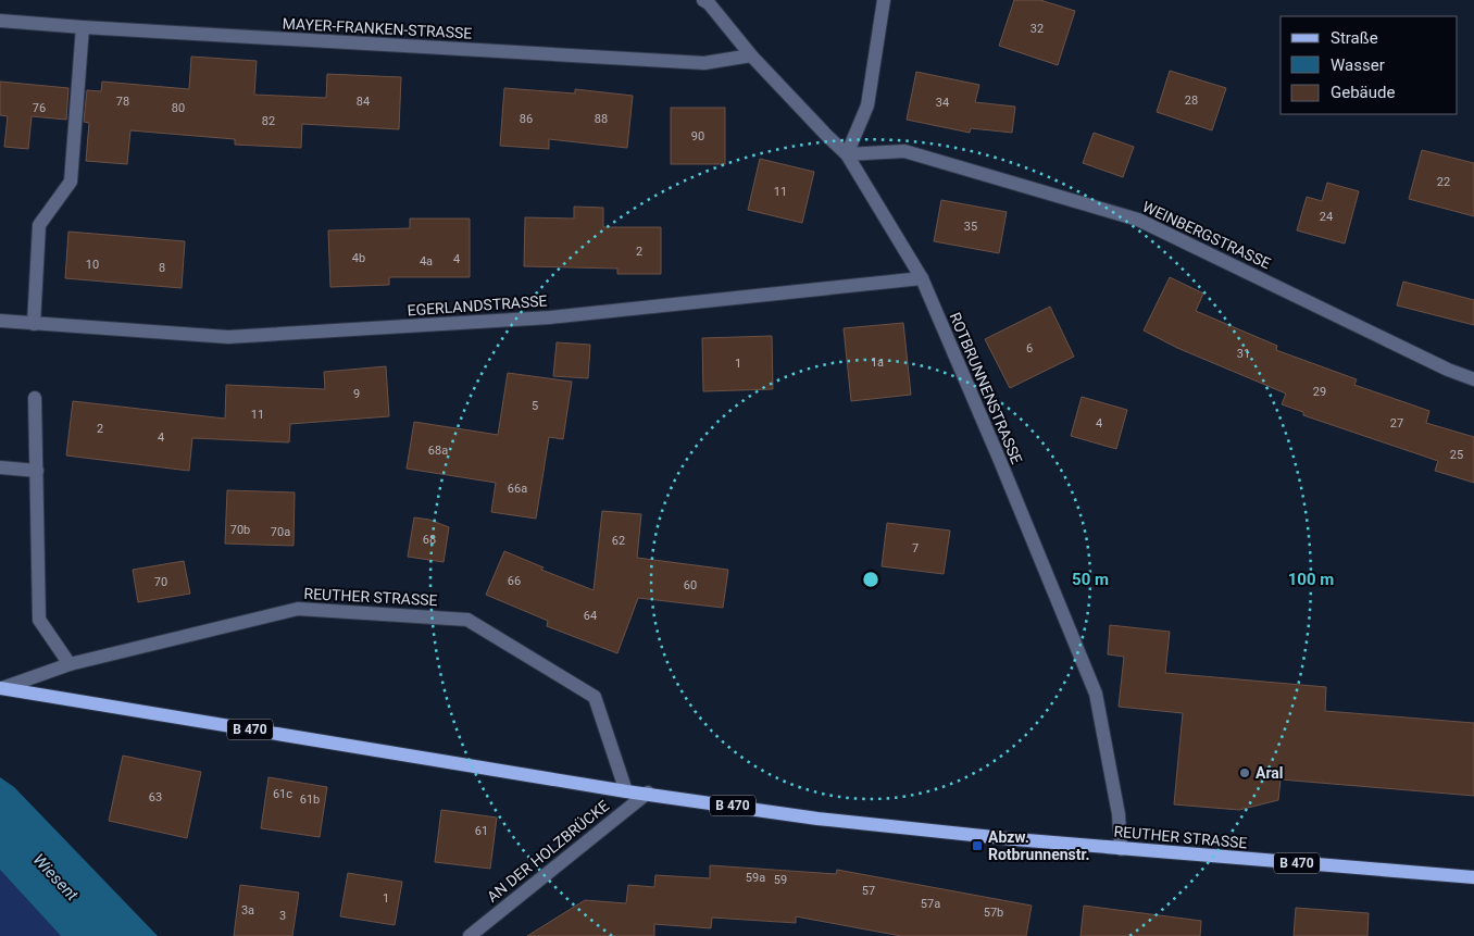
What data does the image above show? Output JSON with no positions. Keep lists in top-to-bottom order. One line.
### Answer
{"streets":{"main road":["REUTHER STRASSE","B 470"],"street":["MAYER-FRANKEN-STRASSE","WEINBERGSTRASSE","EGERLANDSTRASSE","ROTBRUNNENSTRASSE","AN DER HOLZBRÜCKE"]},"crossings":[["MAYER-FRANKEN-STRASSE","ROTBRUNNENSTRASSE"],["WEINBERGSTRASSE","ROTBRUNNENSTRASSE"],["EGERLANDSTRASSE","ROTBRUNNENSTRASSE"],["ROTBRUNNENSTRASSE","REUTHER STRASSE"],["REUTHER STRASSE","AN DER HOLZBRÜCKE"]],"water":["Wiesent"],"places":{"other":["Aral"],"transit":["Abzw. Rotbrunnenstr."]},"house_numbers":["32","28","78","84","34","76","80","86","88","82","90","22","11","24","35","2","4b","4","4a","10","8","6","31","1a","1","29","9","5","11","4","27","2","4","68a","25","66a","70b","70a","68","62","7","66","70","60","64","61c","63","61b","61","59a","59","57","1","57a","3a","57b","3"],"legend":["Straße","Wasser","Gebäude"],"rings":["50 m","100 m"]}
